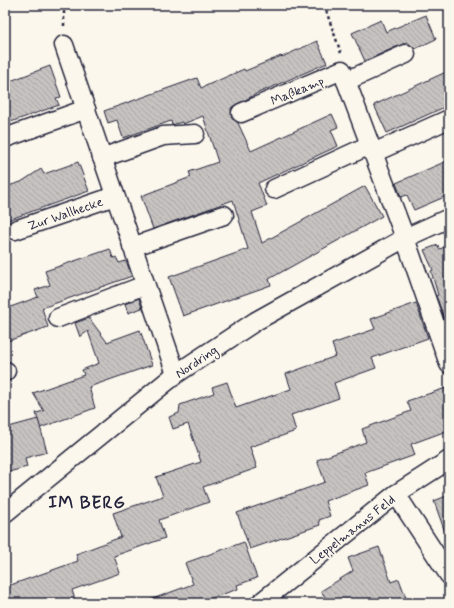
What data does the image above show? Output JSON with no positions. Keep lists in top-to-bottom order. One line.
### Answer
{"streets":{"street":["Maßkamp","Zur Wallhecke","Nordring","Leppelmanns Feld"]},"crossings":[["Zur Wallhecke","Nordring"]],"districts":["IM BERG"]}
